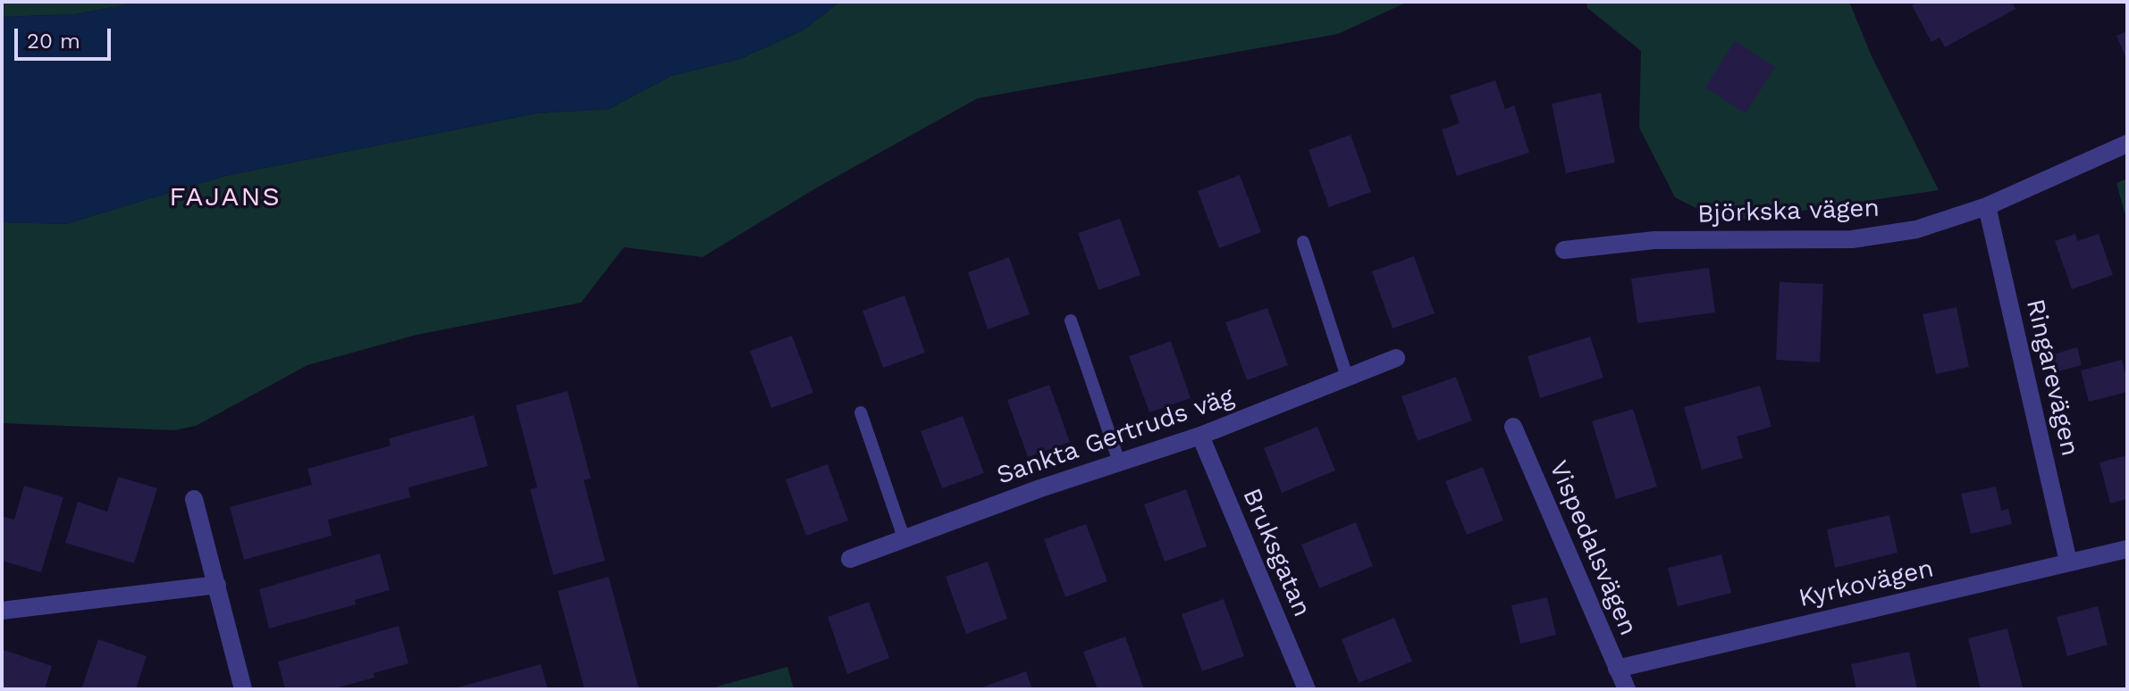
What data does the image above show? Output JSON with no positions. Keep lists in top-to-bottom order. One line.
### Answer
{"streets":{"street":["Björkska vägen","Ringarevägen","Sankta Gertruds väg","Vispedalsvägen","Bruksgatan","Kyrkovägen"]},"crossings":[["Björkska vägen","Ringarevägen"],["Ringarevägen","Kyrkovägen"],["Sankta Gertruds väg","Bruksgatan"],["Vispedalsvägen","Kyrkovägen"]],"districts":["FAJANS"],"scale_bar":"20 m"}
